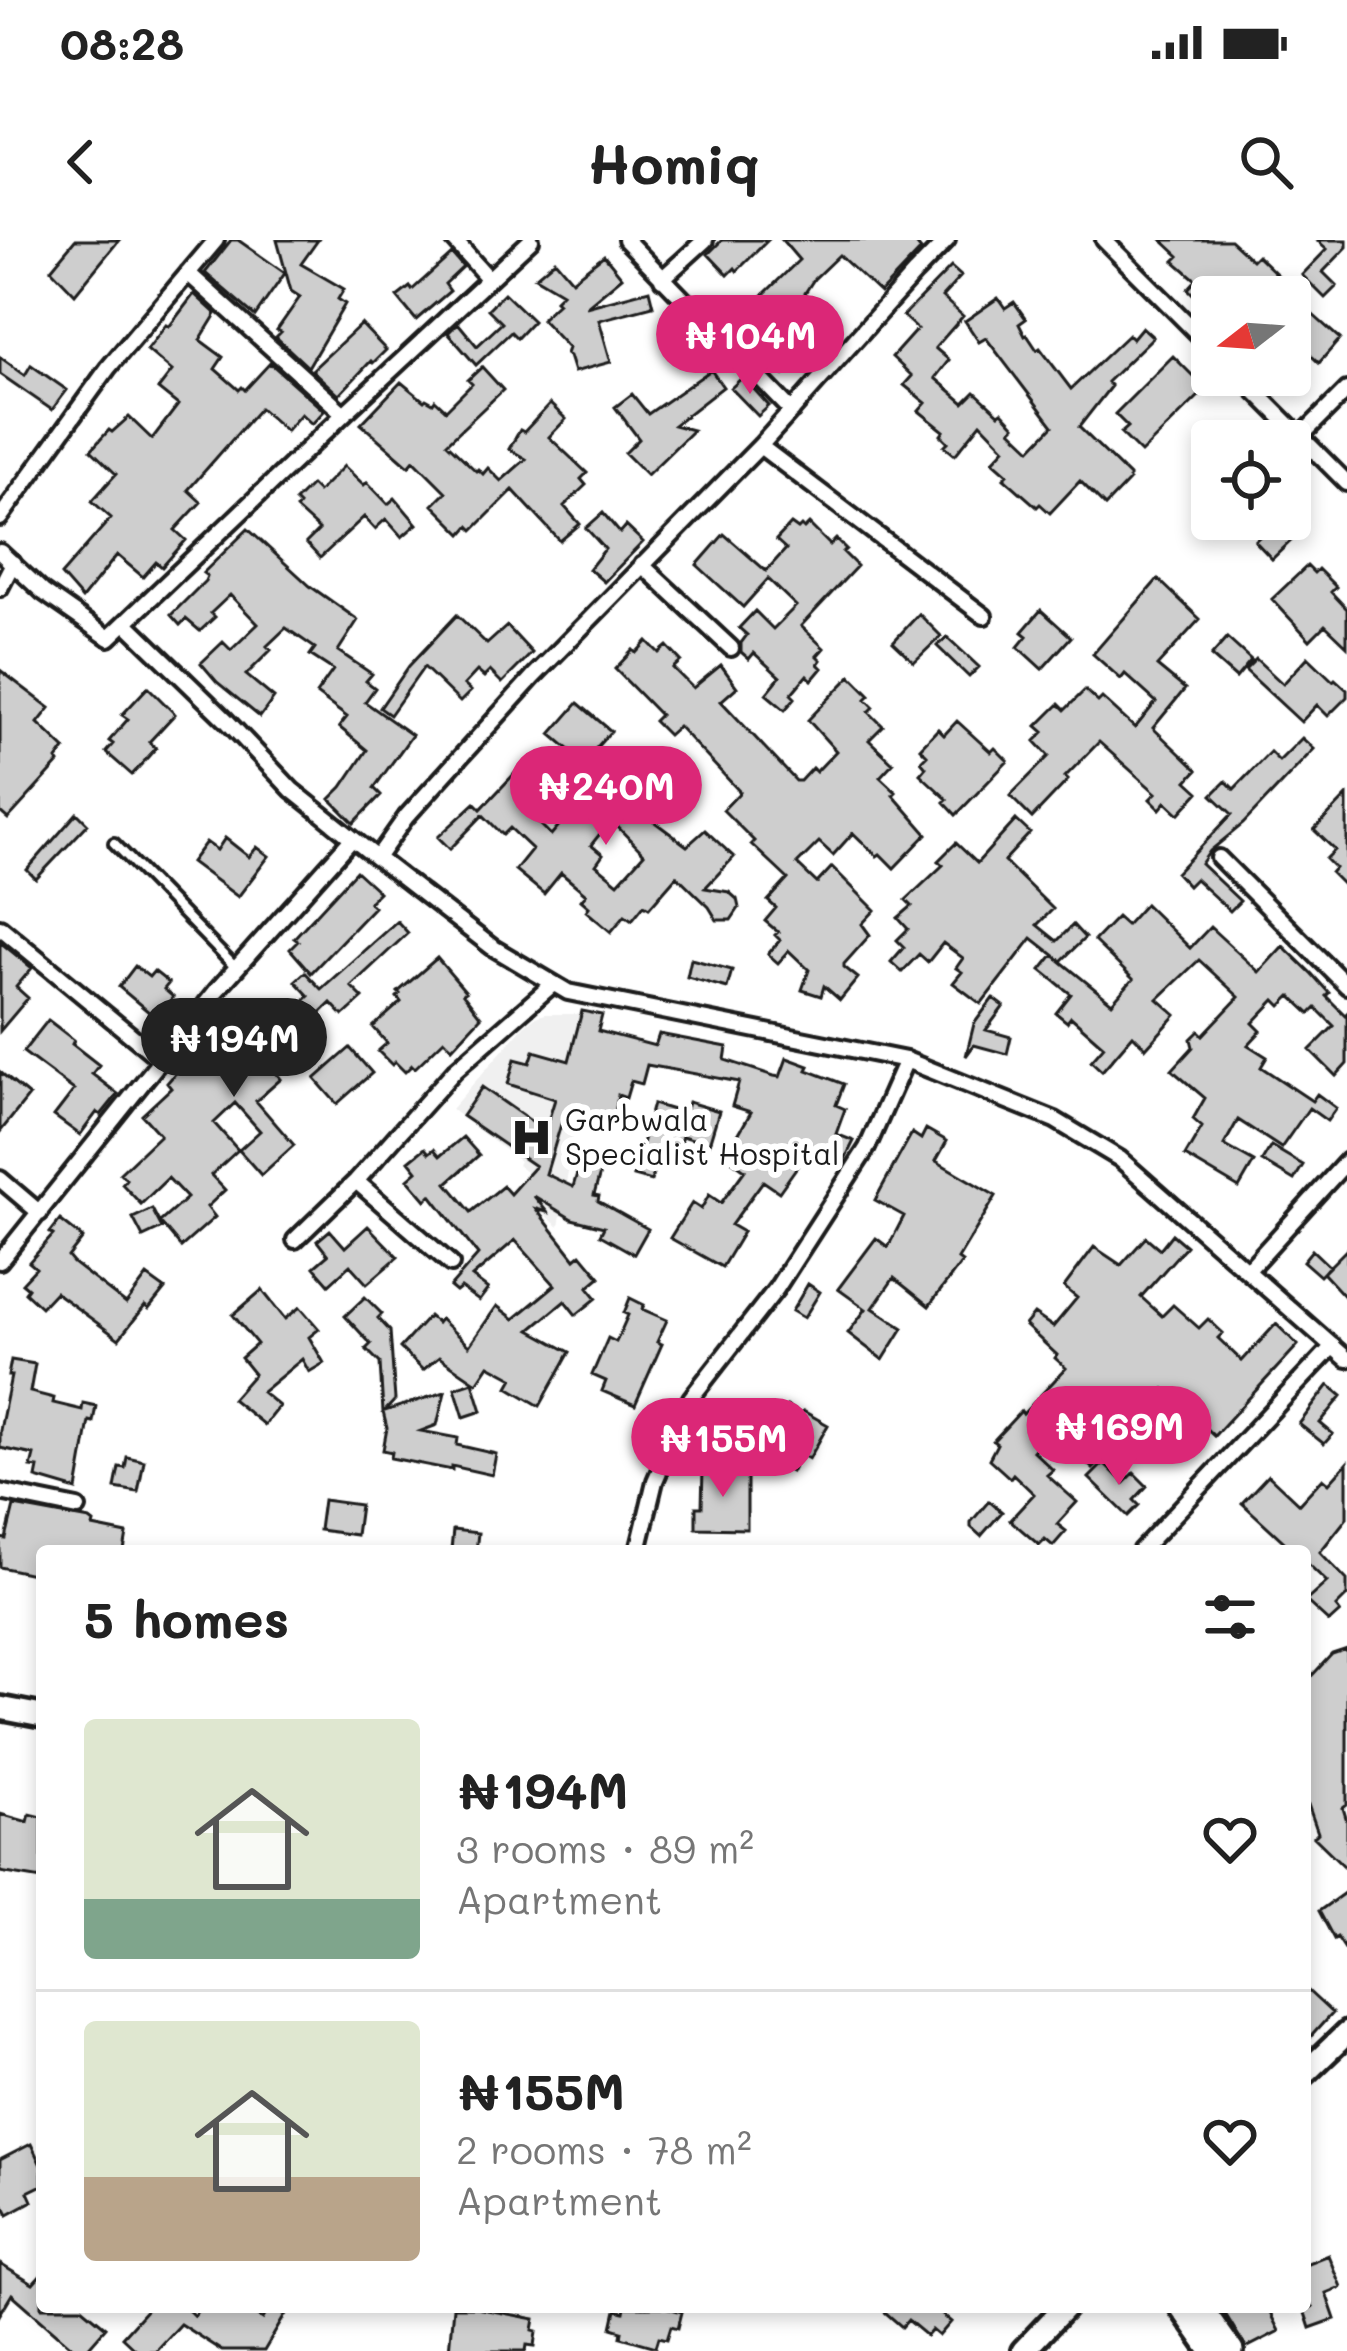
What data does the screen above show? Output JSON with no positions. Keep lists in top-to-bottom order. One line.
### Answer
{"places":{"hospital":["Garbwala Specialist Hospital"]},"north":"left","page":{"status":"08:28","header":"Homiq","price":["₦104M","₦240M","₦194M","₦169M","₦155M"],"heading":"5 homes","list":[{"name":"₦194M","note":"3 rooms · 89 m² · Apartment"},{"name":"₦155M","note":"2 rooms · 78 m² · Apartment"}]}}
